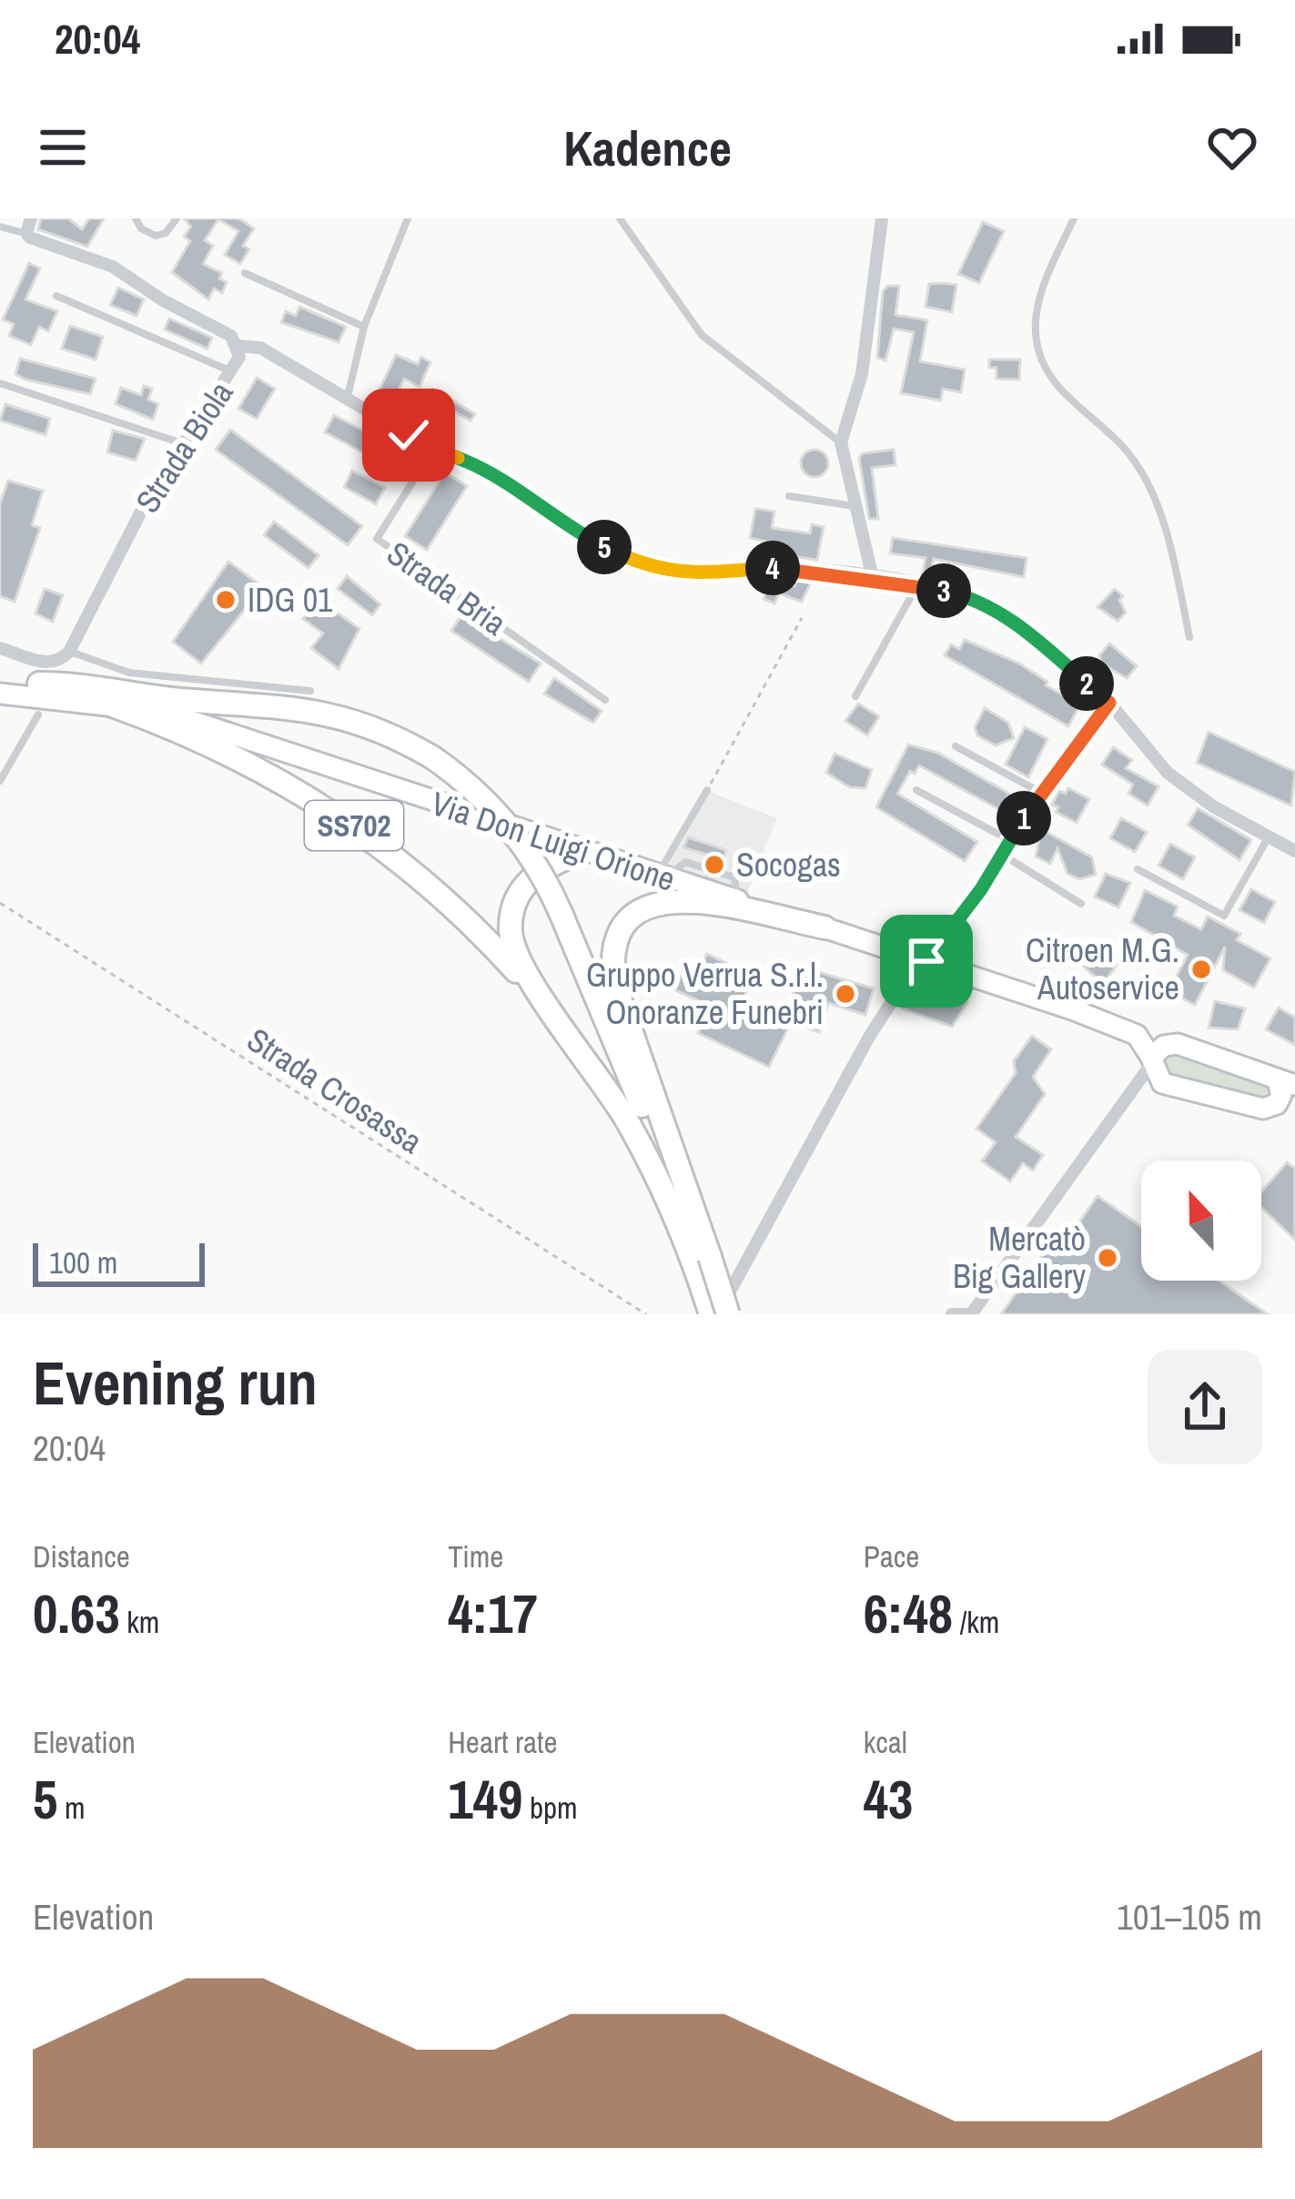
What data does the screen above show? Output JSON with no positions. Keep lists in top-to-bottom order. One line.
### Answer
{"streets":{"highway":["SS702"],"main road":["Via Don Luigi Orione"],"street":["Strada Biola"],"lane":["Strada Bria"],"path":["Strada Crosassa"]},"crossings":[["SS702","Via Don Luigi Orione"]],"places":["IDG 01","Socogas","Citroen M.G. Autoservice","Gruppo Verrua S.r.l. Onoranze Funebri","Mercatò Big Gallery"],"scale_bar":"100 m","north":"top","page":{"status":"20:04","header":"Kadence","pins":["5","4","3","2","1"],"scale":"100 m","heading":["Evening run","20:04"],"stats":[["Distance","0.63 km"],["Time","4:17"],["Pace","6:48 /km"],["Elevation","5 m"],["Heart rate","149 bpm"],["kcal","43"]],"chart":["Elevation","101–105 m"]}}
